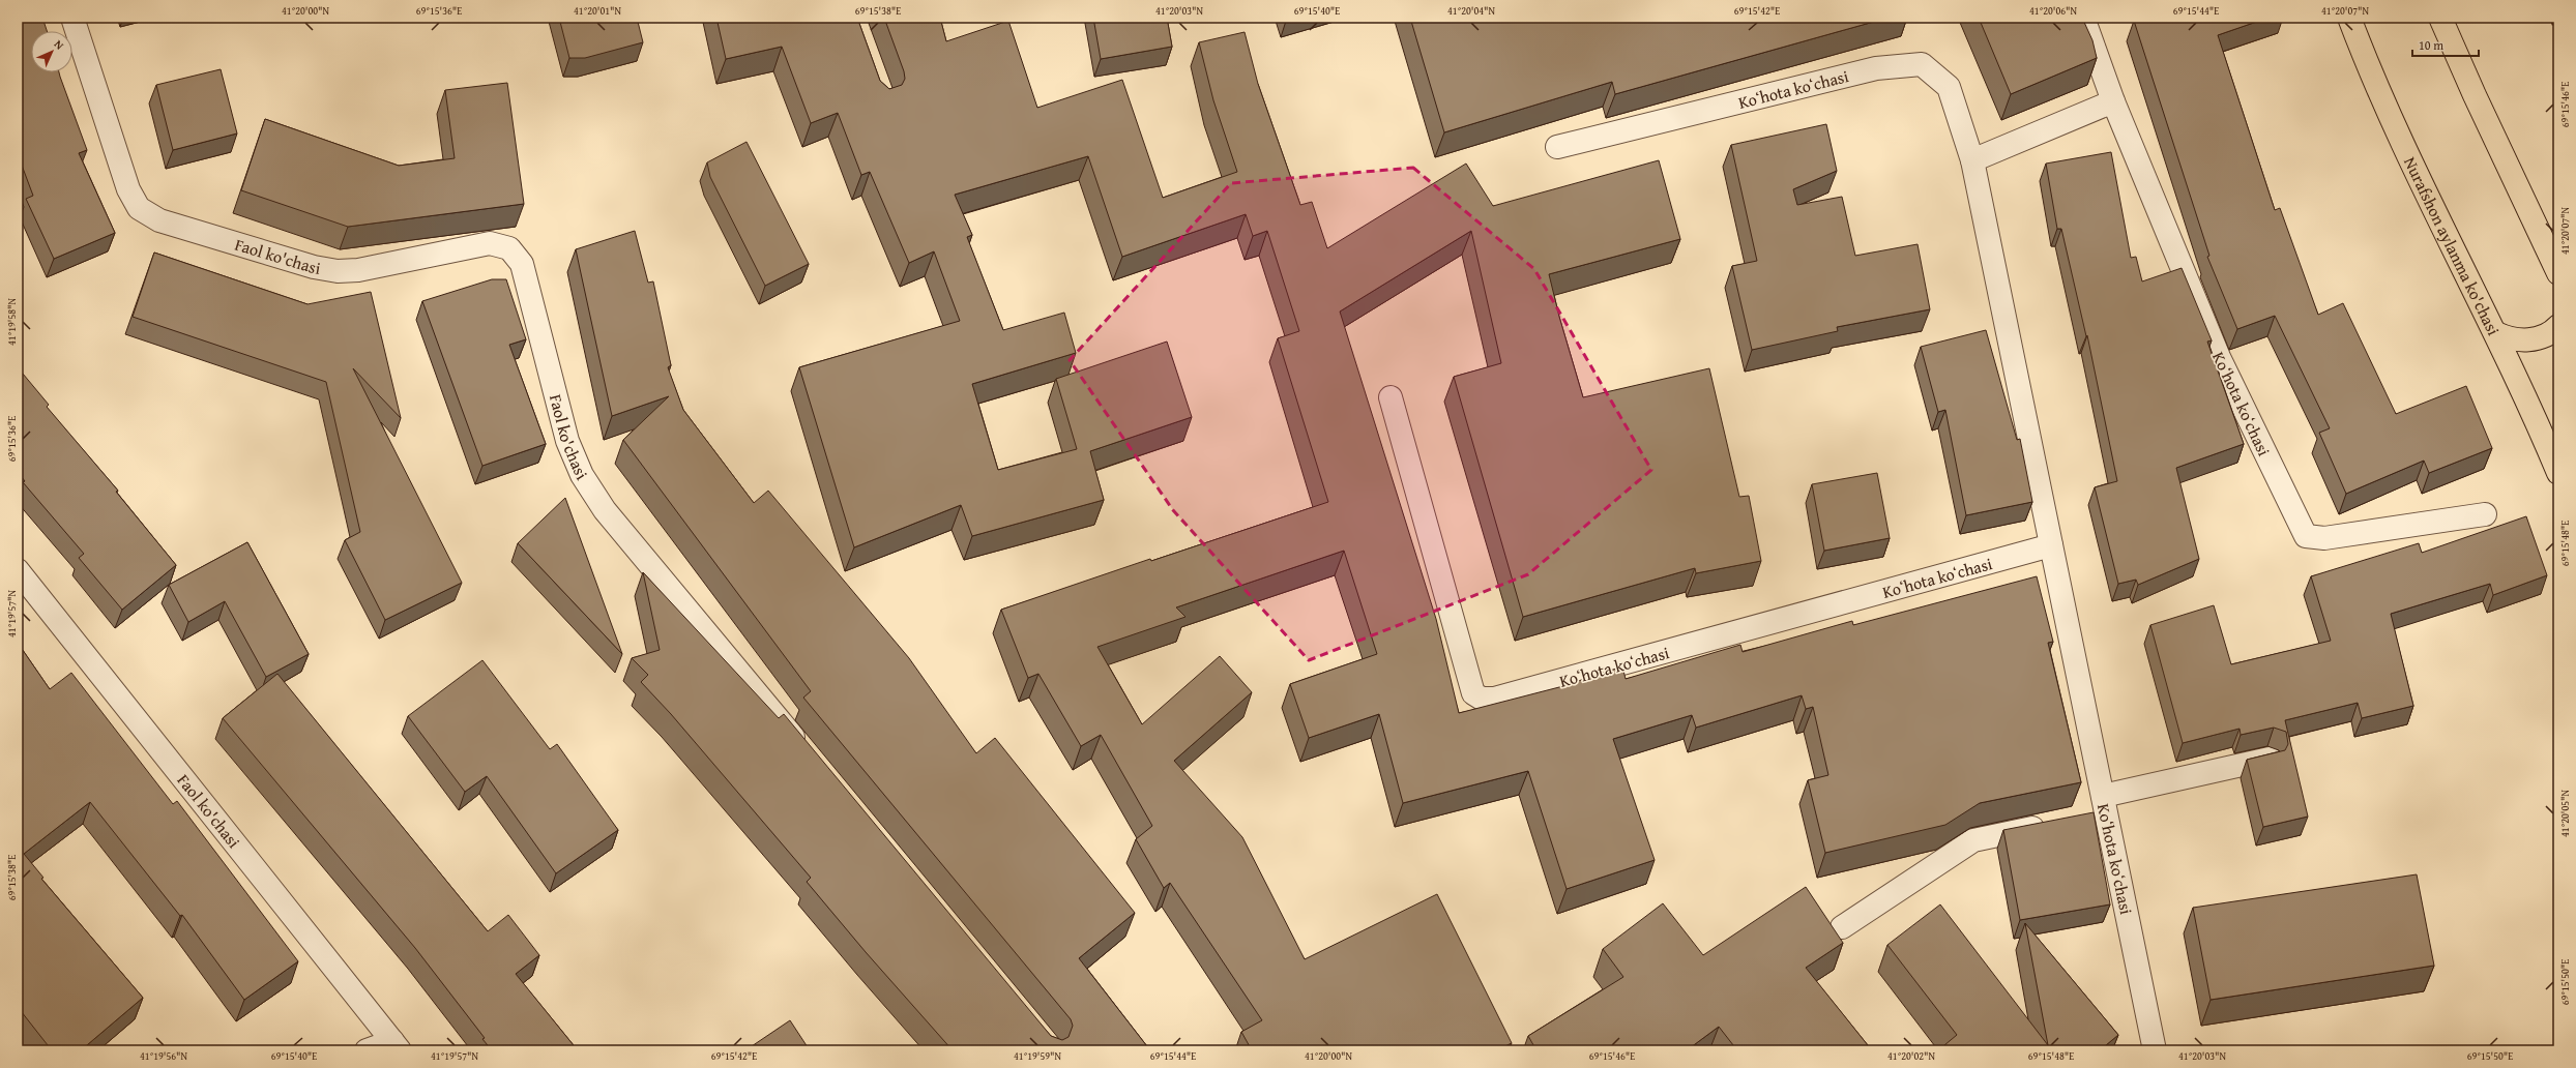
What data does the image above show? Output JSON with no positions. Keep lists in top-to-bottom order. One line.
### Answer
{"streets":{"main road":["Nurafshon aylanma ko'chasi"],"street":["Koʻhota koʻchasi","Faol ko'chasi"]},"scale_bar":"10 m","north":"top right","coordinates":["41°20'00\"N","69°15'36\"E","41°20'01\"N","69°15'38\"E","41°20'03\"N","69°15'40\"E","41°20'04\"N","69°15'42\"E","41°20'06\"N","69°15'44\"E","41°20'07\"N","69°15'46\"E","41°19'58\"N","69°15'48\"E","41°19'57\"N","41°20'05\"N","69°15'50\"E","41°19'56\"N","41°19'59\"N","41°20'02\"N"]}
